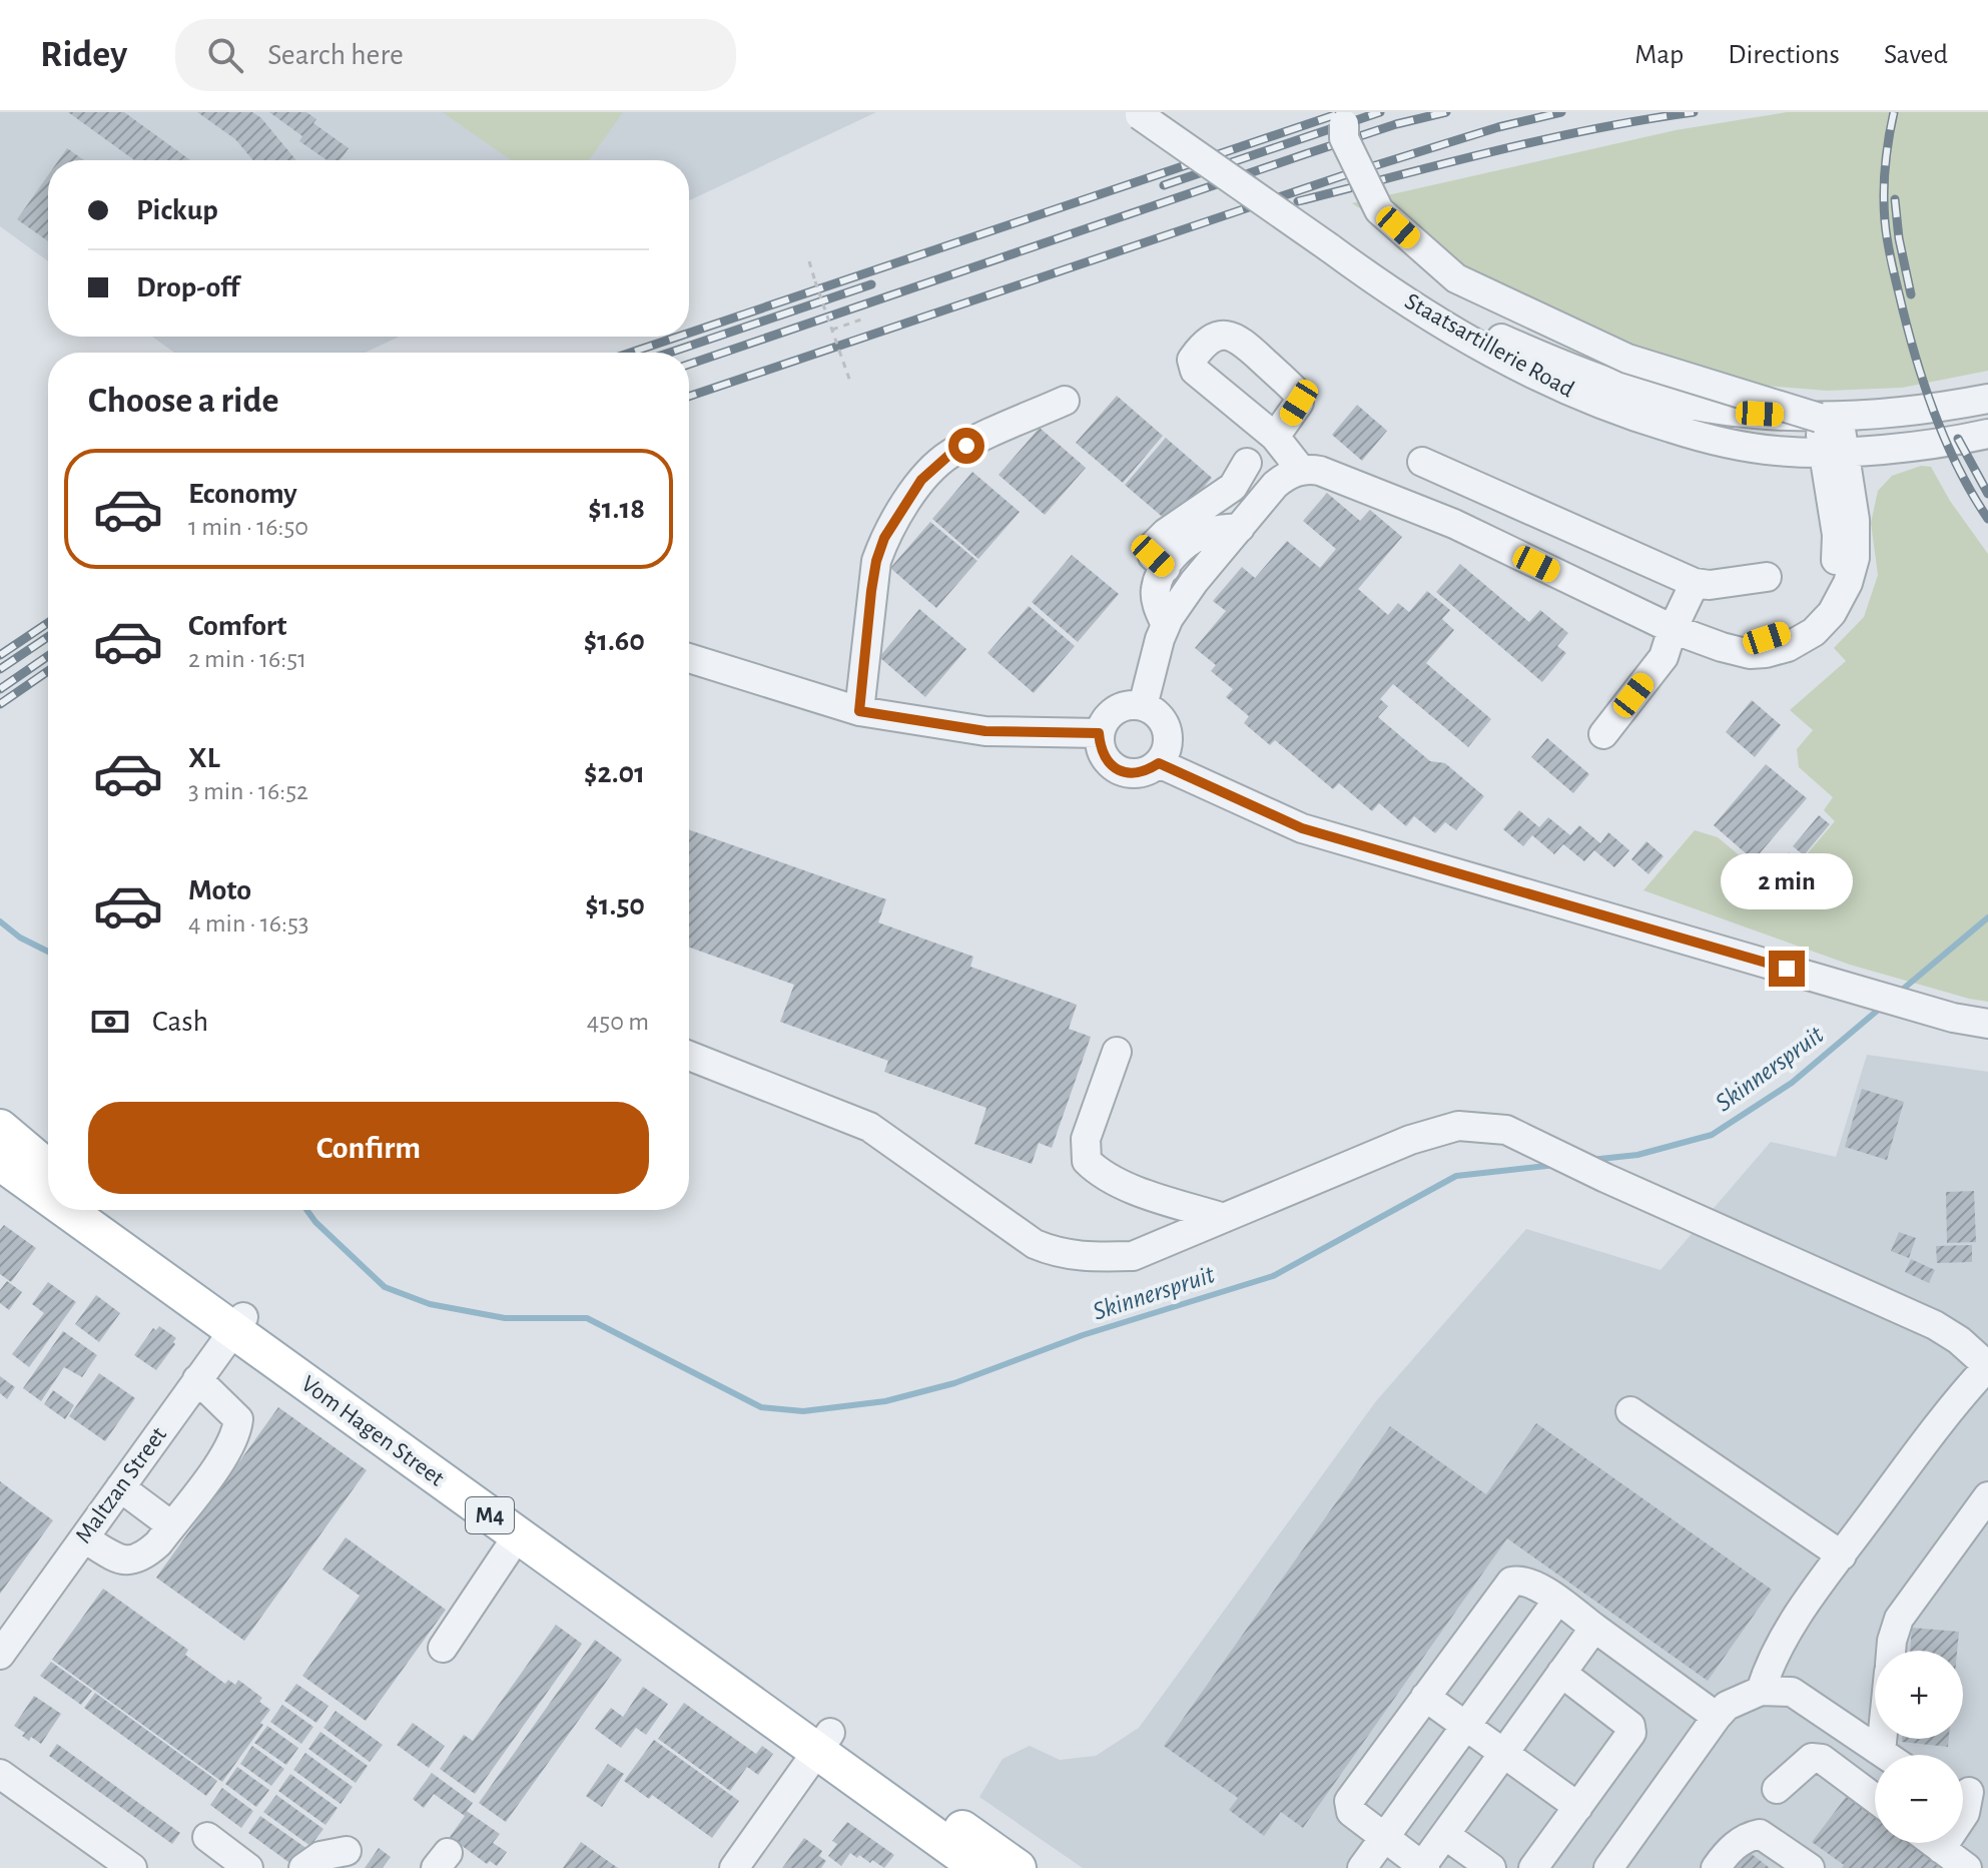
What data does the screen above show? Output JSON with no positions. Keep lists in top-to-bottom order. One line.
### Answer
{"streets":{"main road":["Vom Hagen Street","M4"],"street":["Staatsartillerie Road","Maltzan Street"]},"crossings":[["Vom Hagen Street","Maltzan Street"]],"water":["Skinnerspruit"],"page":{"header":"Ridey","search":"Search here","nav":["Map","Directions","Saved"],"banner":["Pickup","Drop-off"],"heading":"Choose a ride","list":[{"name":"Economy","note":"1 min · 16:50","value":"$1.18"},{"name":"Comfort","note":"2 min · 16:51","value":"$1.60"},{"name":"XL","note":"3 min · 16:52","value":"$2.01"},{"name":"Moto","note":"4 min · 16:53","value":"$1.50"}],"bubble":"2 min","pay":["Cash","450 m"],"buttons":"Confirm","map_buttons":["+","−"]}}
